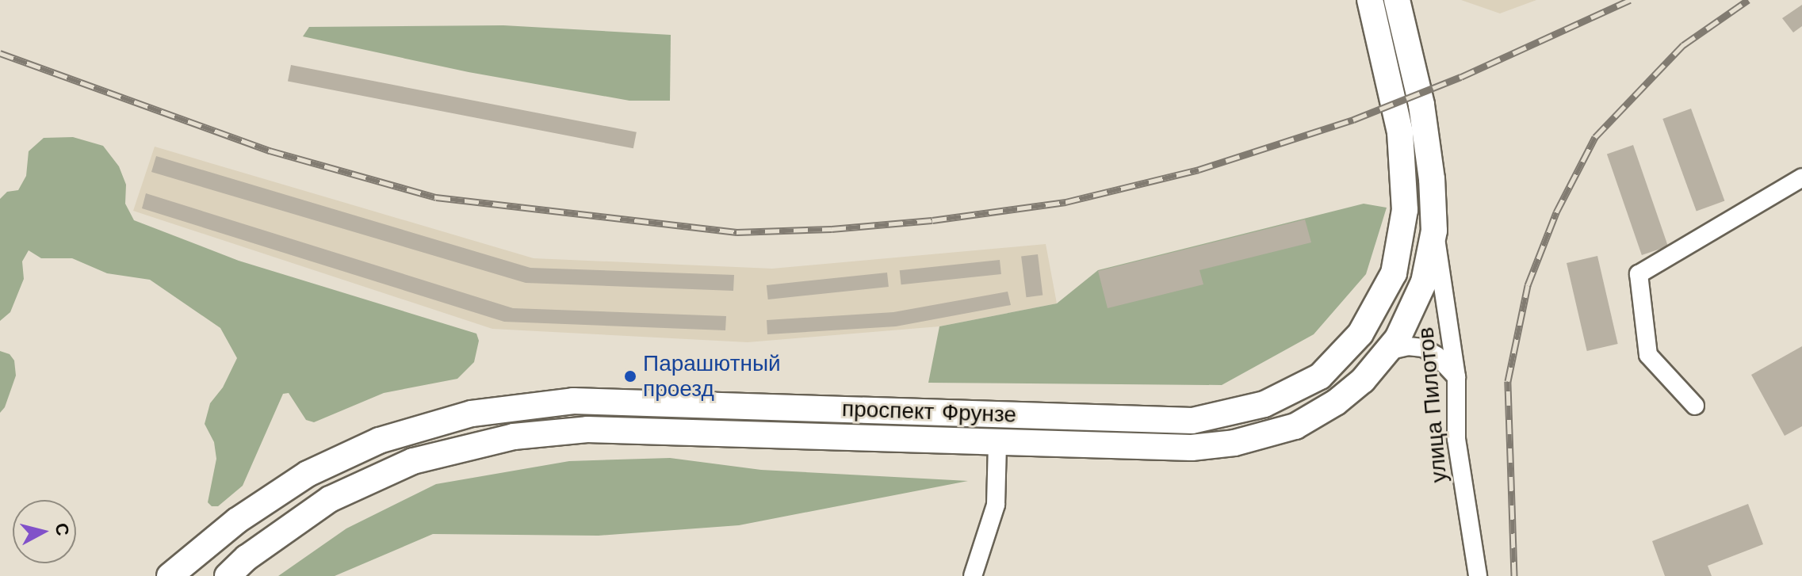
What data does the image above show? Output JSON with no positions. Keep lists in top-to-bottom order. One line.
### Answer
{"streets":{"main road":["проспект Фрунзе"],"street":["улица Пилотов"]},"crossings":[["улица Пилотов","проспект Фрунзе"]],"places":["Парашютный проезд"],"north":"right"}
